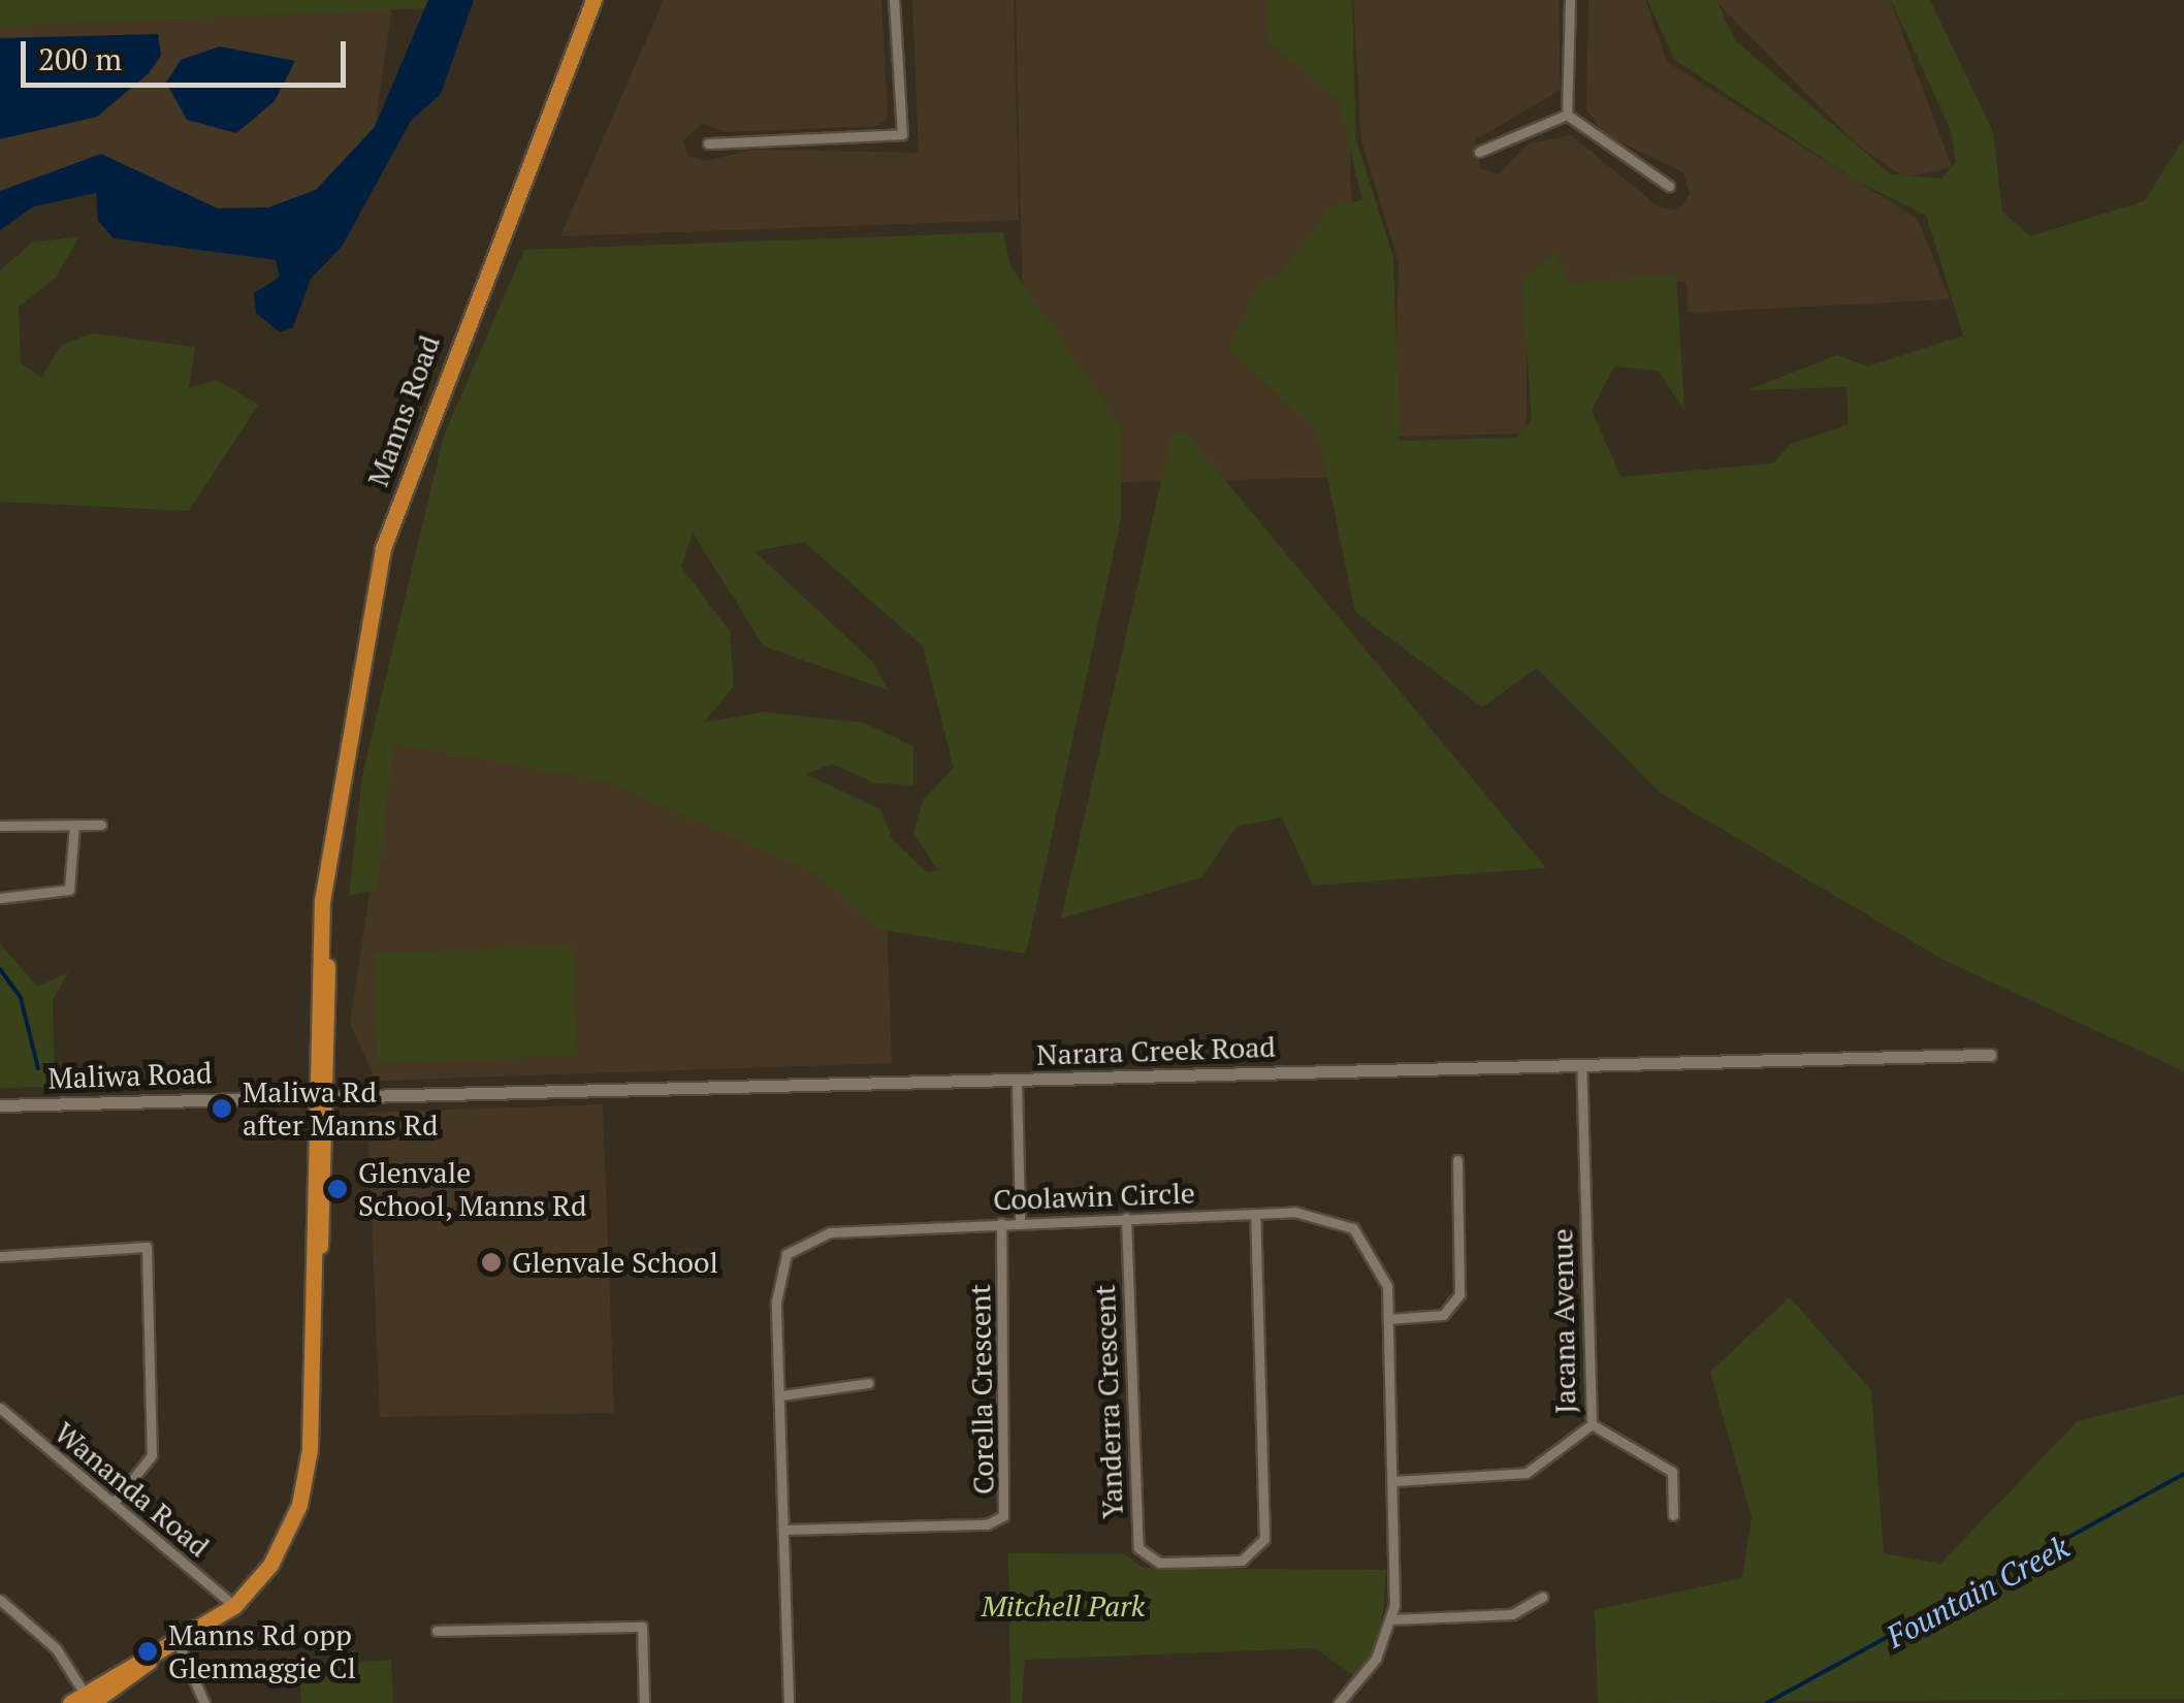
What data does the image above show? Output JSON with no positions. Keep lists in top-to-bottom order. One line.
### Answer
{"streets":{"main road":["Manns Road"],"street":["Narara Creek Road","Maliwa Road","Coolawin Circle","Jacana Avenue","Corella Crescent","Yanderra Crescent","Wananda Road"]},"crossings":[["Manns Road","Narara Creek Road"],["Manns Road","Maliwa Road"],["Manns Road","Wananda Road"],["Narara Creek Road","Maliwa Road"],["Narara Creek Road","Jacana Avenue"],["Coolawin Circle","Jacana Avenue"],["Coolawin Circle","Corella Crescent"],["Coolawin Circle","Yanderra Crescent"]],"water":["Fountain Creek"],"parks":["Mitchell Park"],"places":["Maliwa Rd after Manns Rd","Glenvale School, Manns Rd","Glenvale School","Manns Rd opp Glenmaggie Cl"],"scale_bar":"200 m"}
